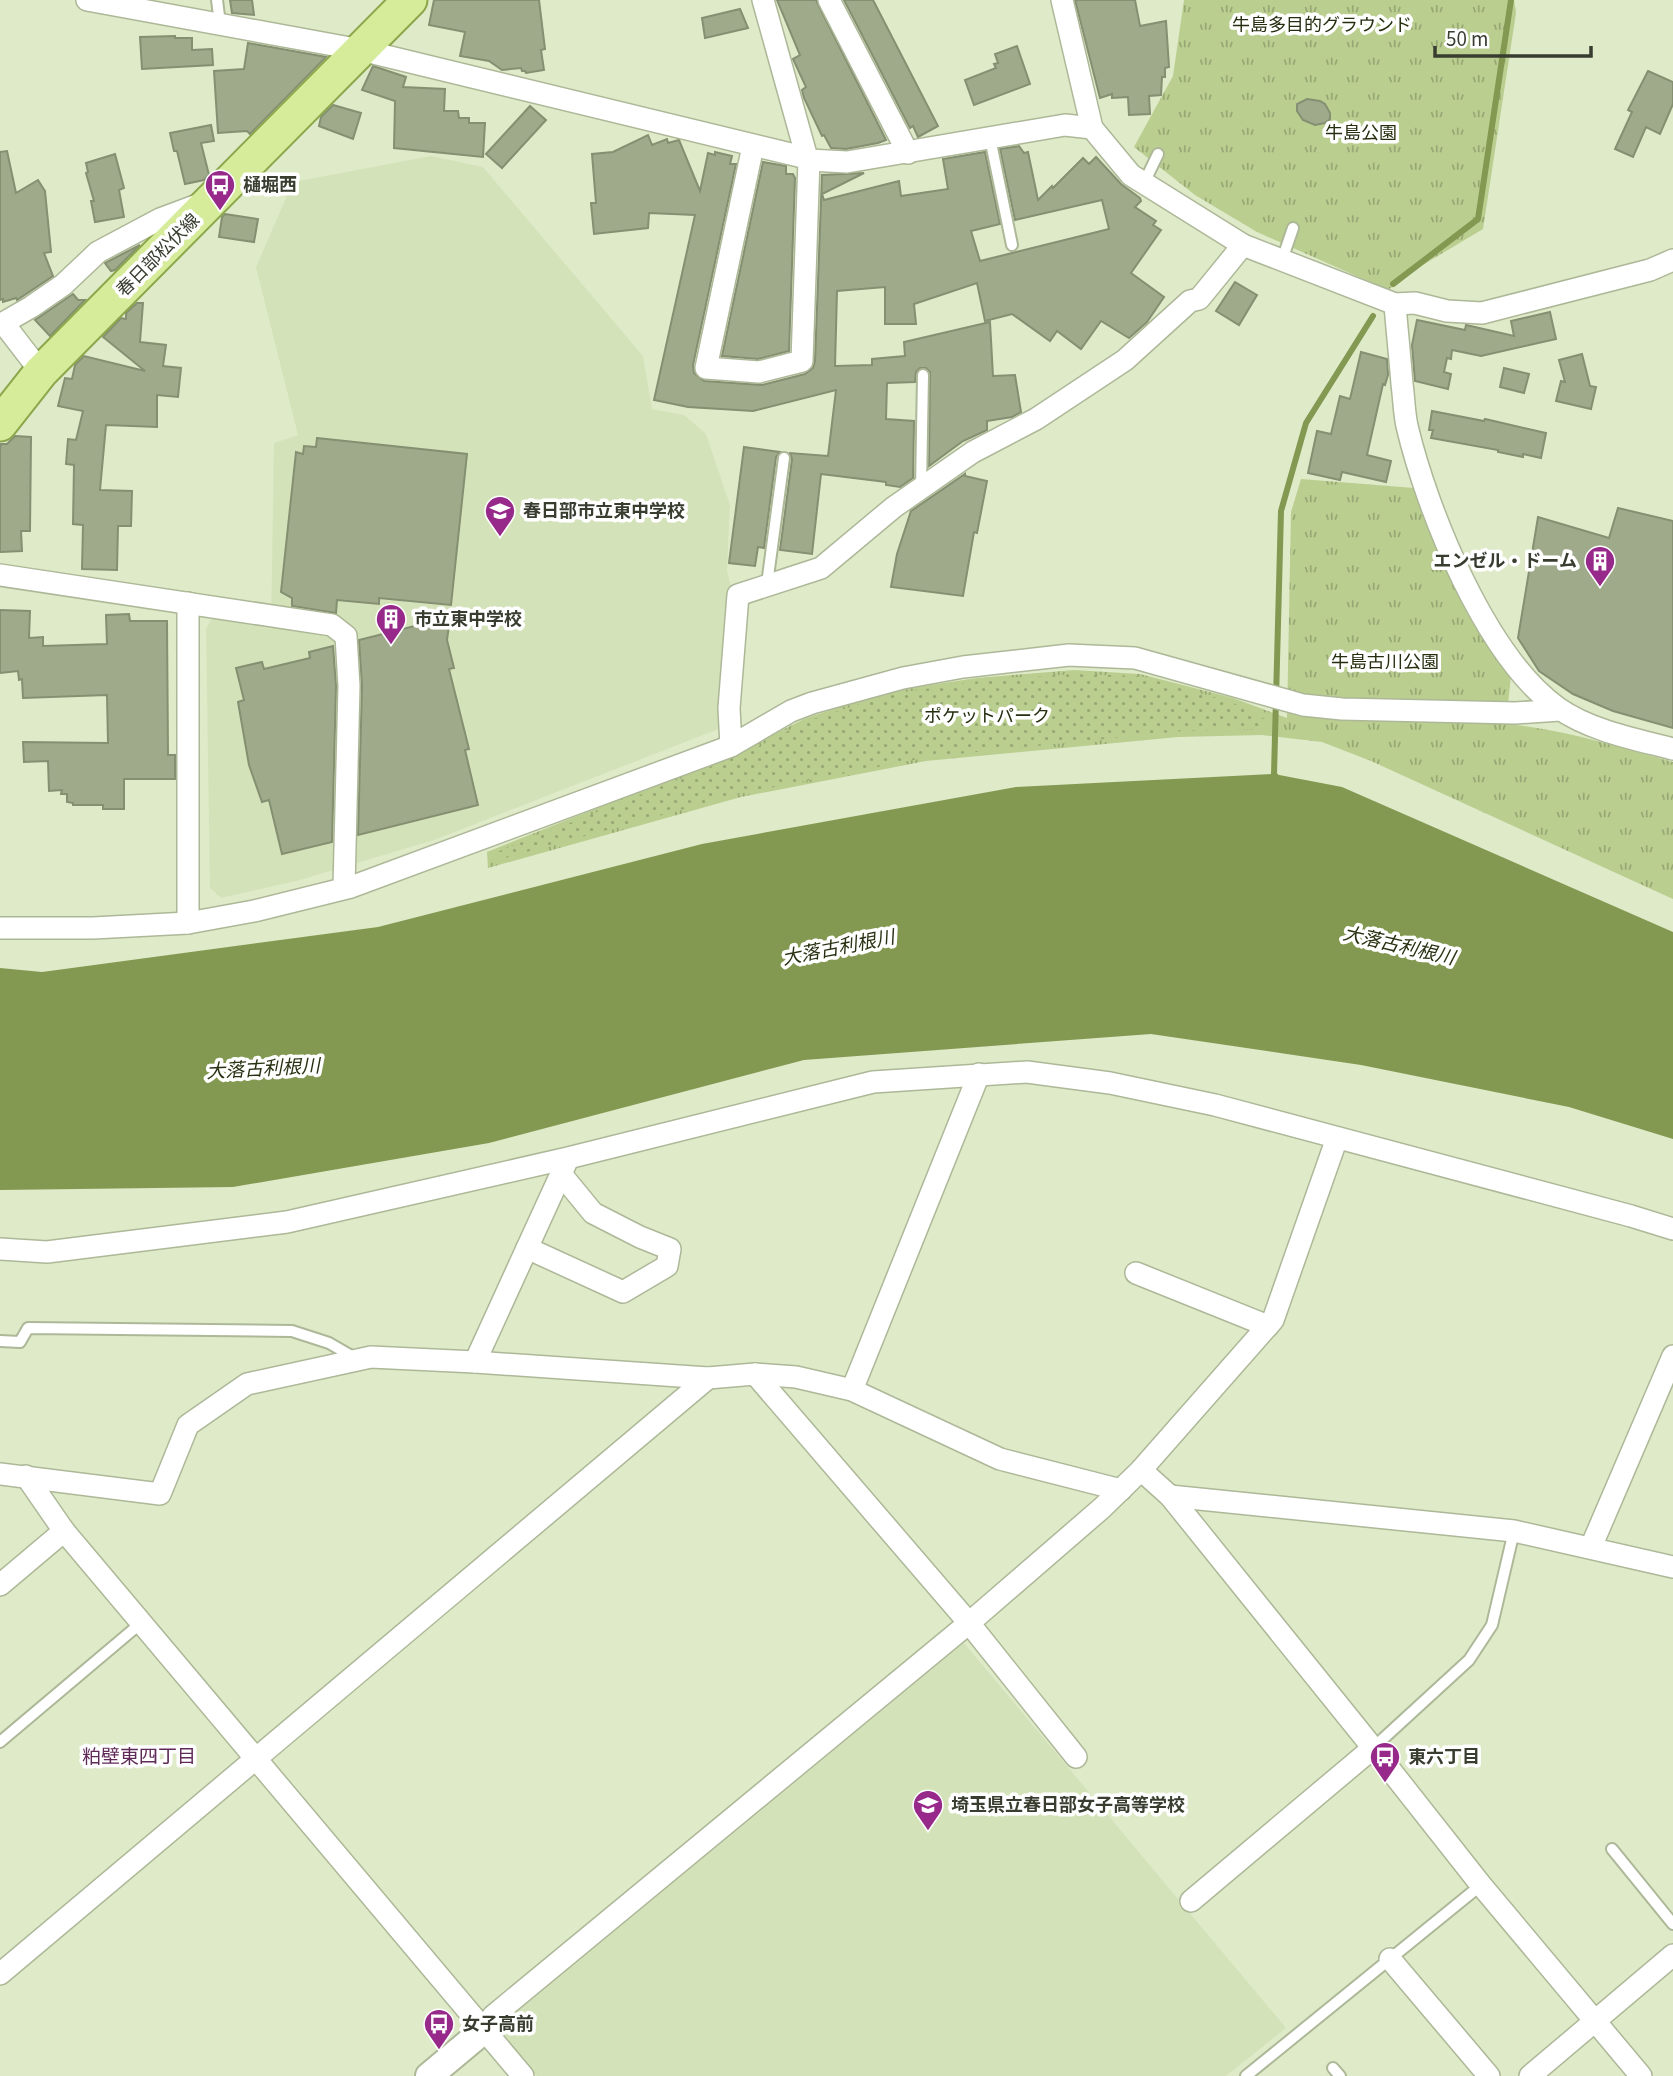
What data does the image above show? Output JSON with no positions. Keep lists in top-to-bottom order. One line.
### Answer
{"streets":{"main road":["春日部松伏線"]},"districts":["粕壁東四丁目"],"water":["大落古利根川"],"parks":["牛島多目的グラウンド","牛島公園","牛島古川公園","ポケットパーク"],"places":{"bus stop":["樋堀西","東六丁目","女子高前"],"school or university":["春日部市立東中学校","埼玉県立春日部女子高等学校"],"building":["エンゼル・ドーム","市立東中学校"]},"scale_bar":"50 m"}
